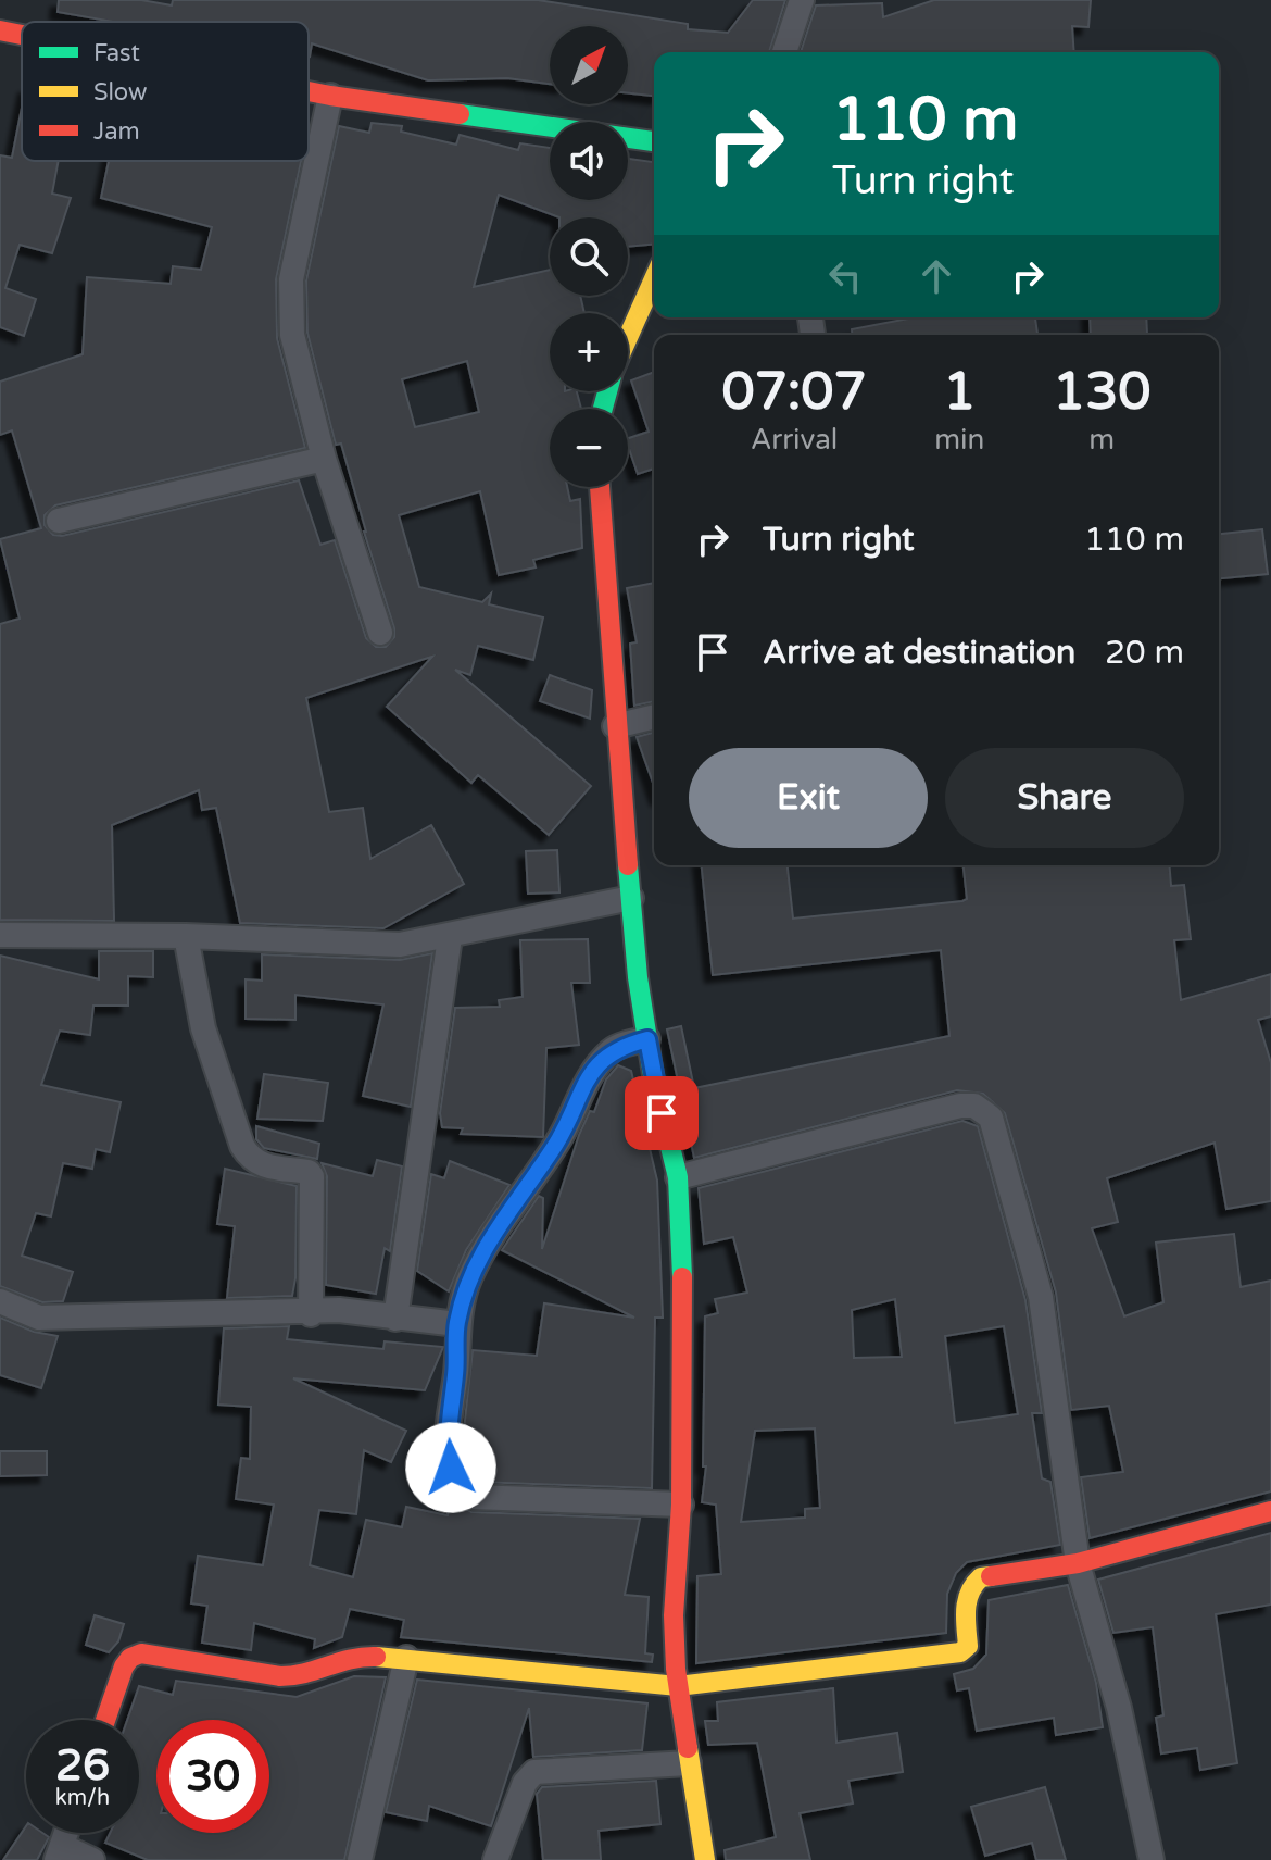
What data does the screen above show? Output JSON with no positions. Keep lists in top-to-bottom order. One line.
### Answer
{"legend":["Fast","Slow","Jam"],"north":"top right","page":{"map_buttons":["+","−"],"turn":["110 m","Turn right"],"eta":["07:07","Arrival","1","min","130","m"],"list":[{"name":"Turn right","value":"110 m"},{"name":"Arrive at destination","value":"20 m"}],"buttons":["Exit","Share"],"speed":"26 km/h","limit":"30"}}
